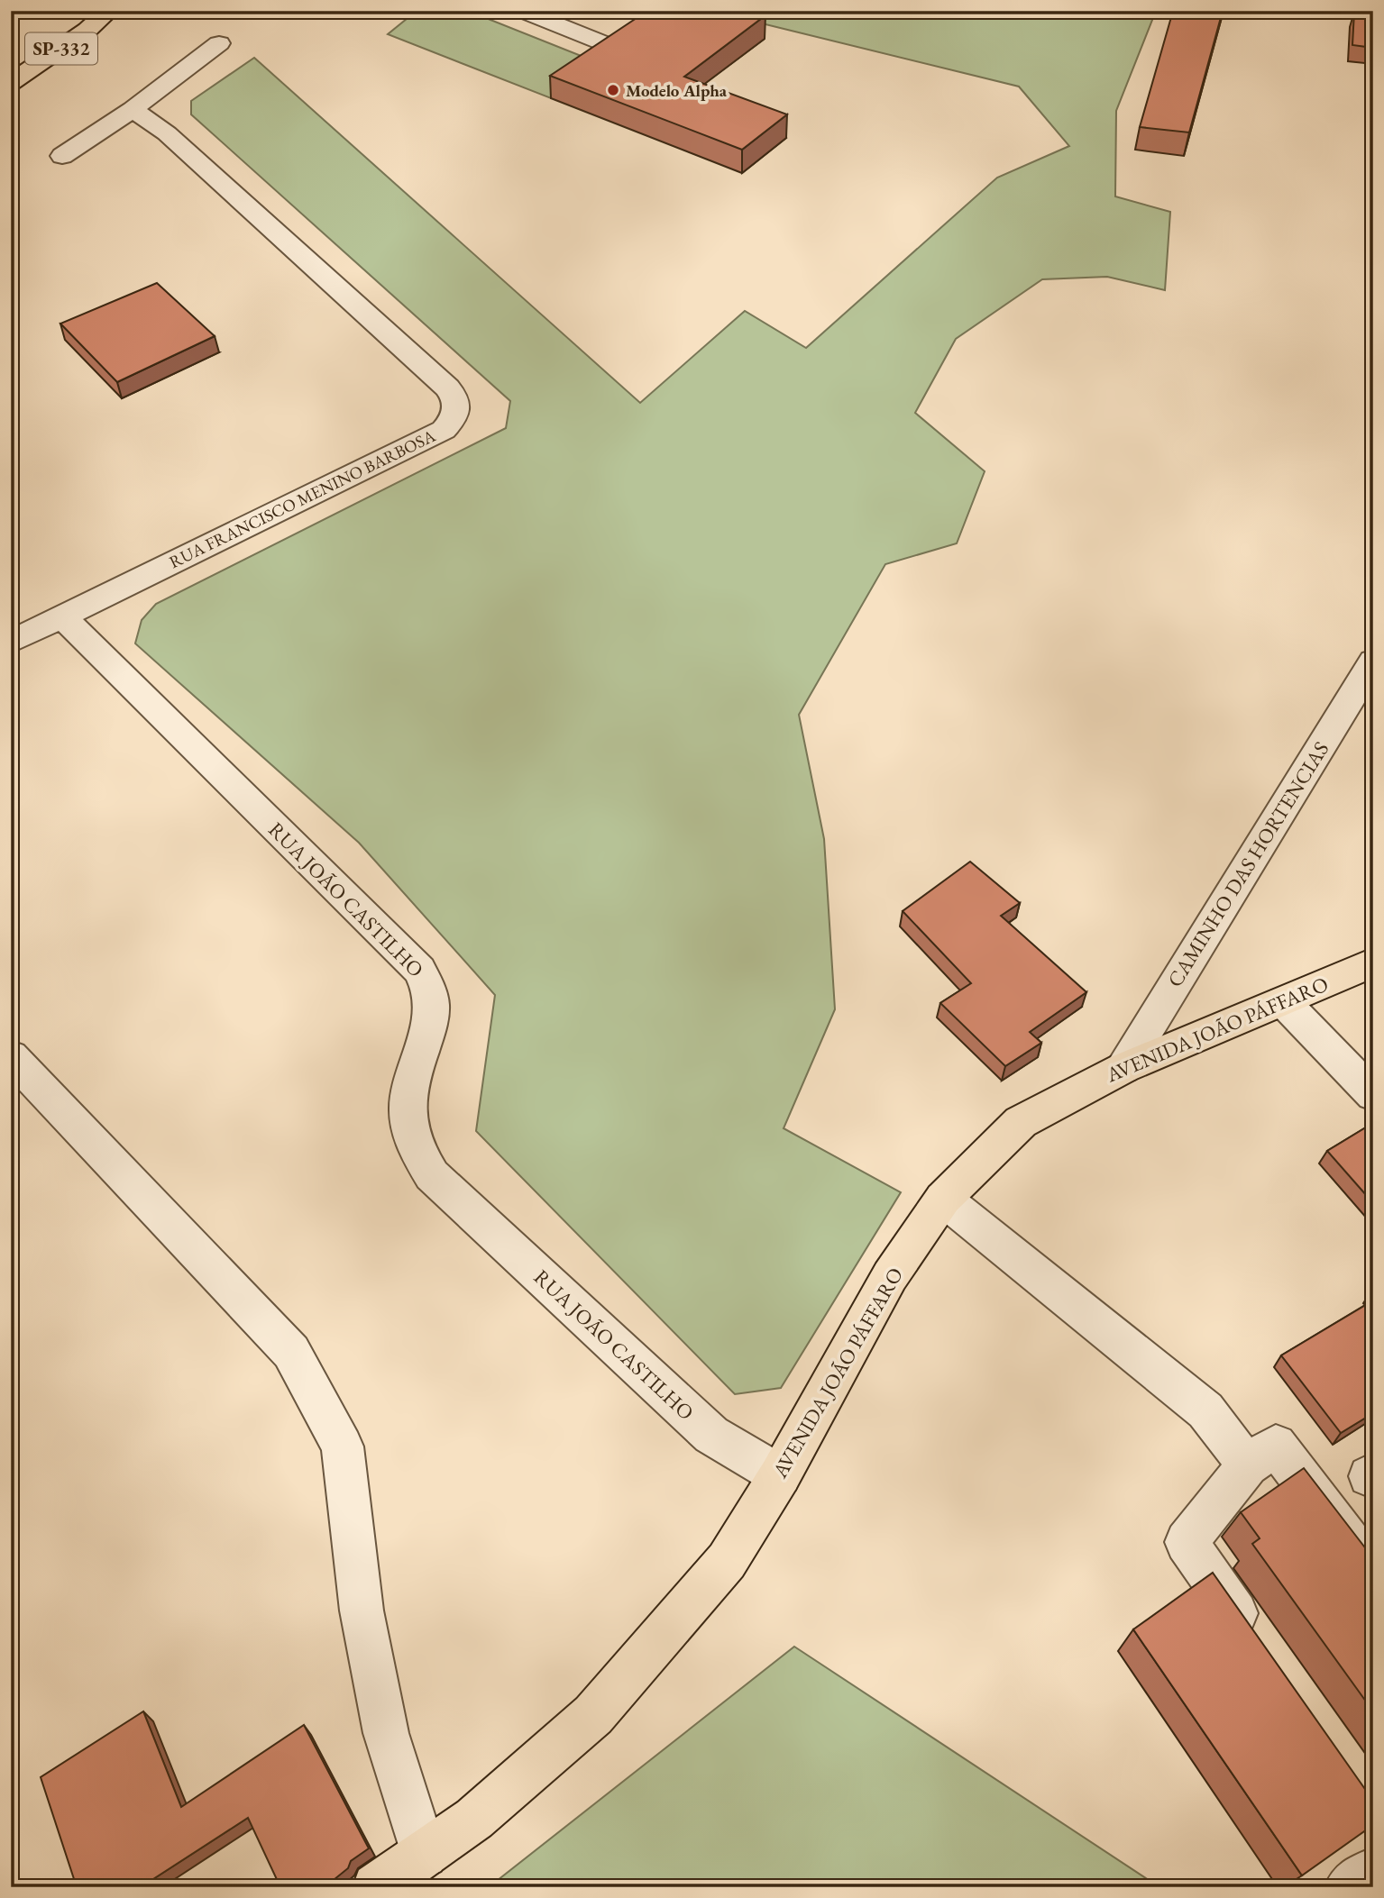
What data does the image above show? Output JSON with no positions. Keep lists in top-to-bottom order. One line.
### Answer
{"streets":{"main road":["SP-332","AVENIDA JOÃO PÁFFARO"],"street":["RUA FRANCISCO MENINO BARBOSA","CAMINHO DAS HORTENCIAS","RUA JOÃO CASTILHO"]},"crossings":[["RUA FRANCISCO MENINO BARBOSA","RUA JOÃO CASTILHO"],["CAMINHO DAS HORTENCIAS","AVENIDA JOÃO PÁFFARO"],["RUA JOÃO CASTILHO","AVENIDA JOÃO PÁFFARO"]],"places":["Modelo Alpha"]}
